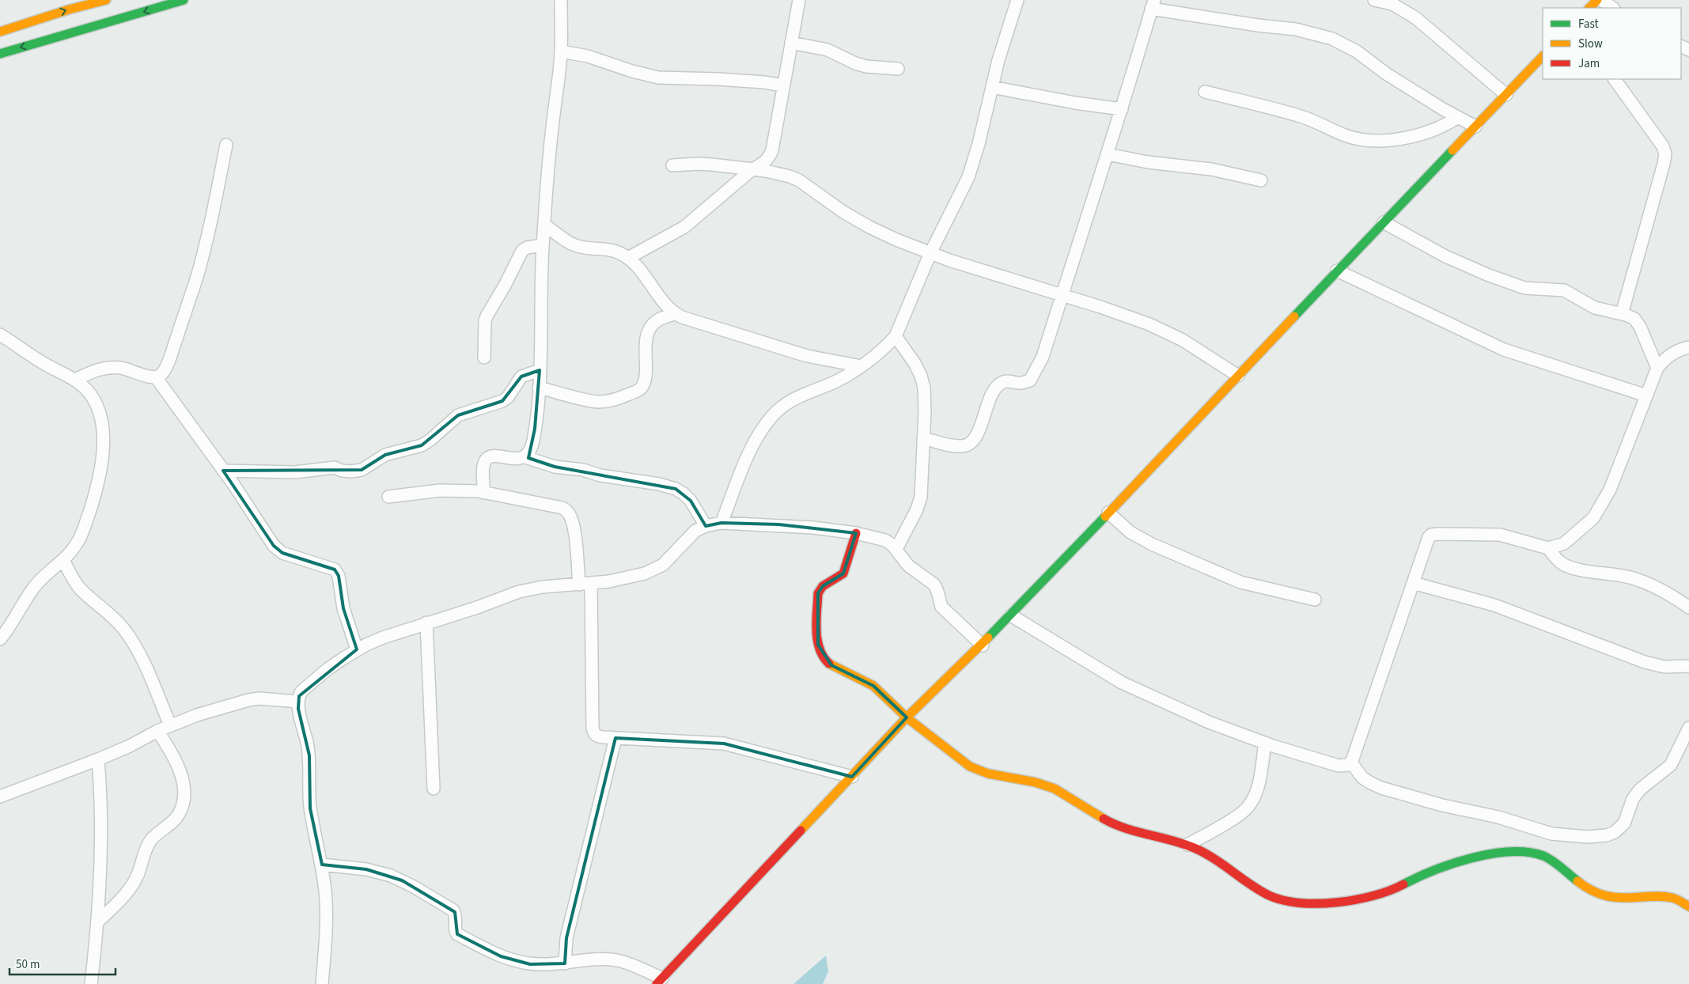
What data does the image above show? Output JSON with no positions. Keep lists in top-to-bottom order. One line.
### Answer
{"legend":["Fast","Slow","Jam"],"scale_bar":"50 m"}
